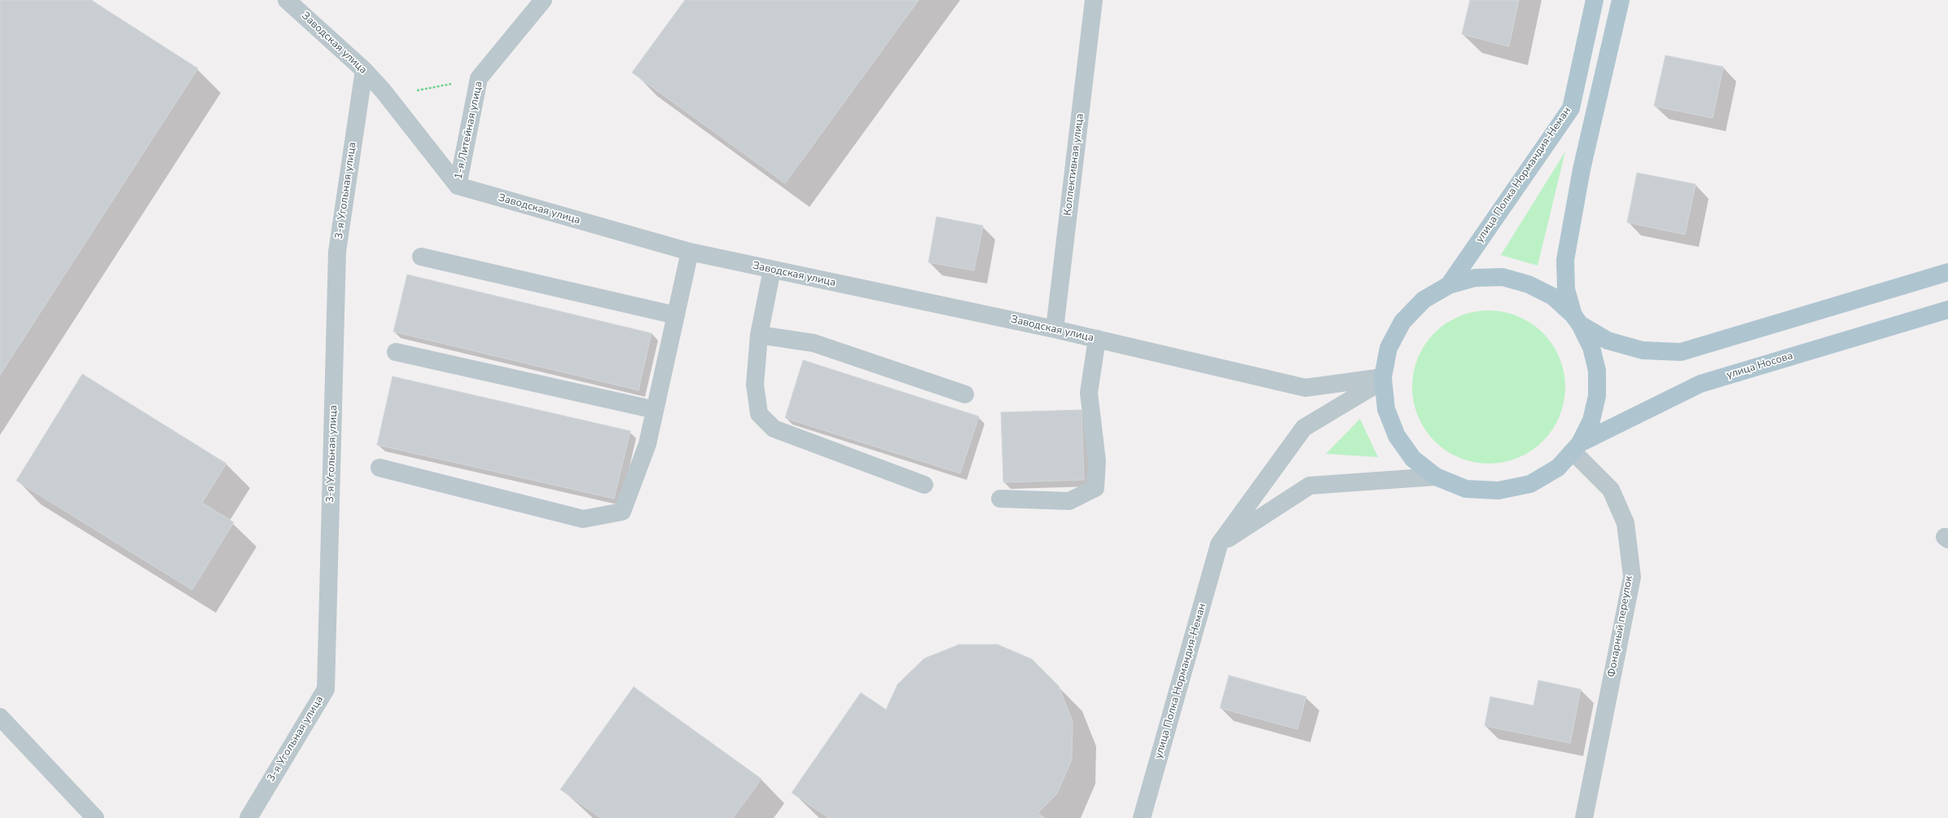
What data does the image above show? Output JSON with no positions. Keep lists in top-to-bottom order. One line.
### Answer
{"streets":{"main road":["улица Полка Нормандия-Неман","улица Носова"],"street":["Заводская улица","1-я Литейная улица","Коллективная улица","3-я Угольная улица","Фонарный переулок"]},"crossings":[["Заводская улица","1-я Литейная улица"],["Заводская улица","Коллективная улица"],["Заводская улица","улица Полка Нормандия-Неман"],["Заводская улица","3-я Угольная улица"],["улица Носова","Фонарный переулок"]]}
